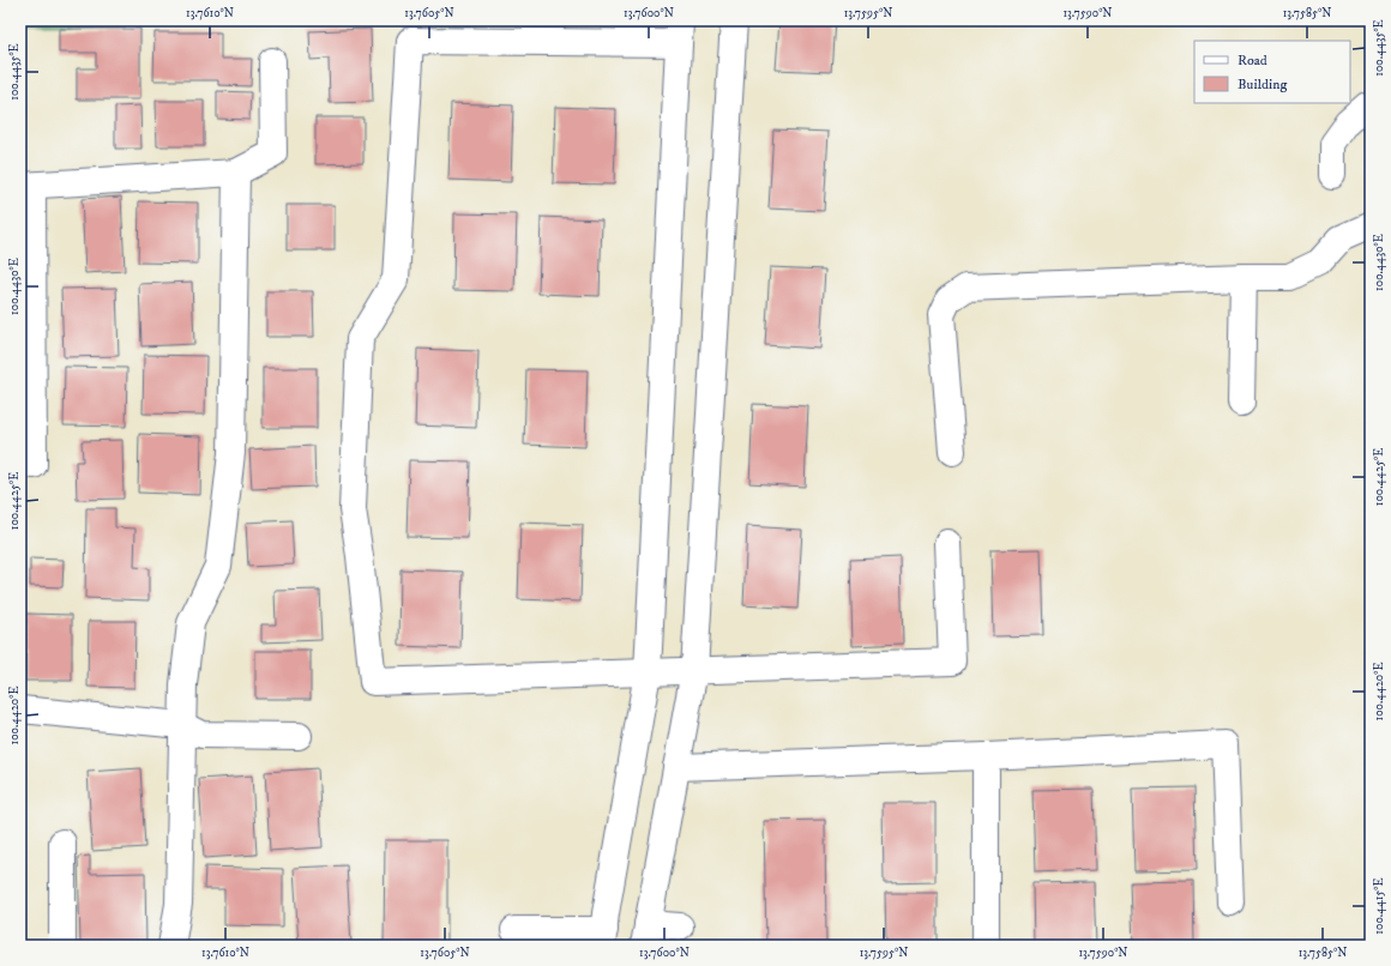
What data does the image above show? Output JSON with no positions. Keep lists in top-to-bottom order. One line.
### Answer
{"legend":["Road","Building"],"coordinates":["13.7610°N","13.7605°N","13.7600°N","13.7595°N","13.7590°N","13.7585°N","100.4435°E","100.4430°E","100.4425°E","100.4420°E","100.4415°E"]}
